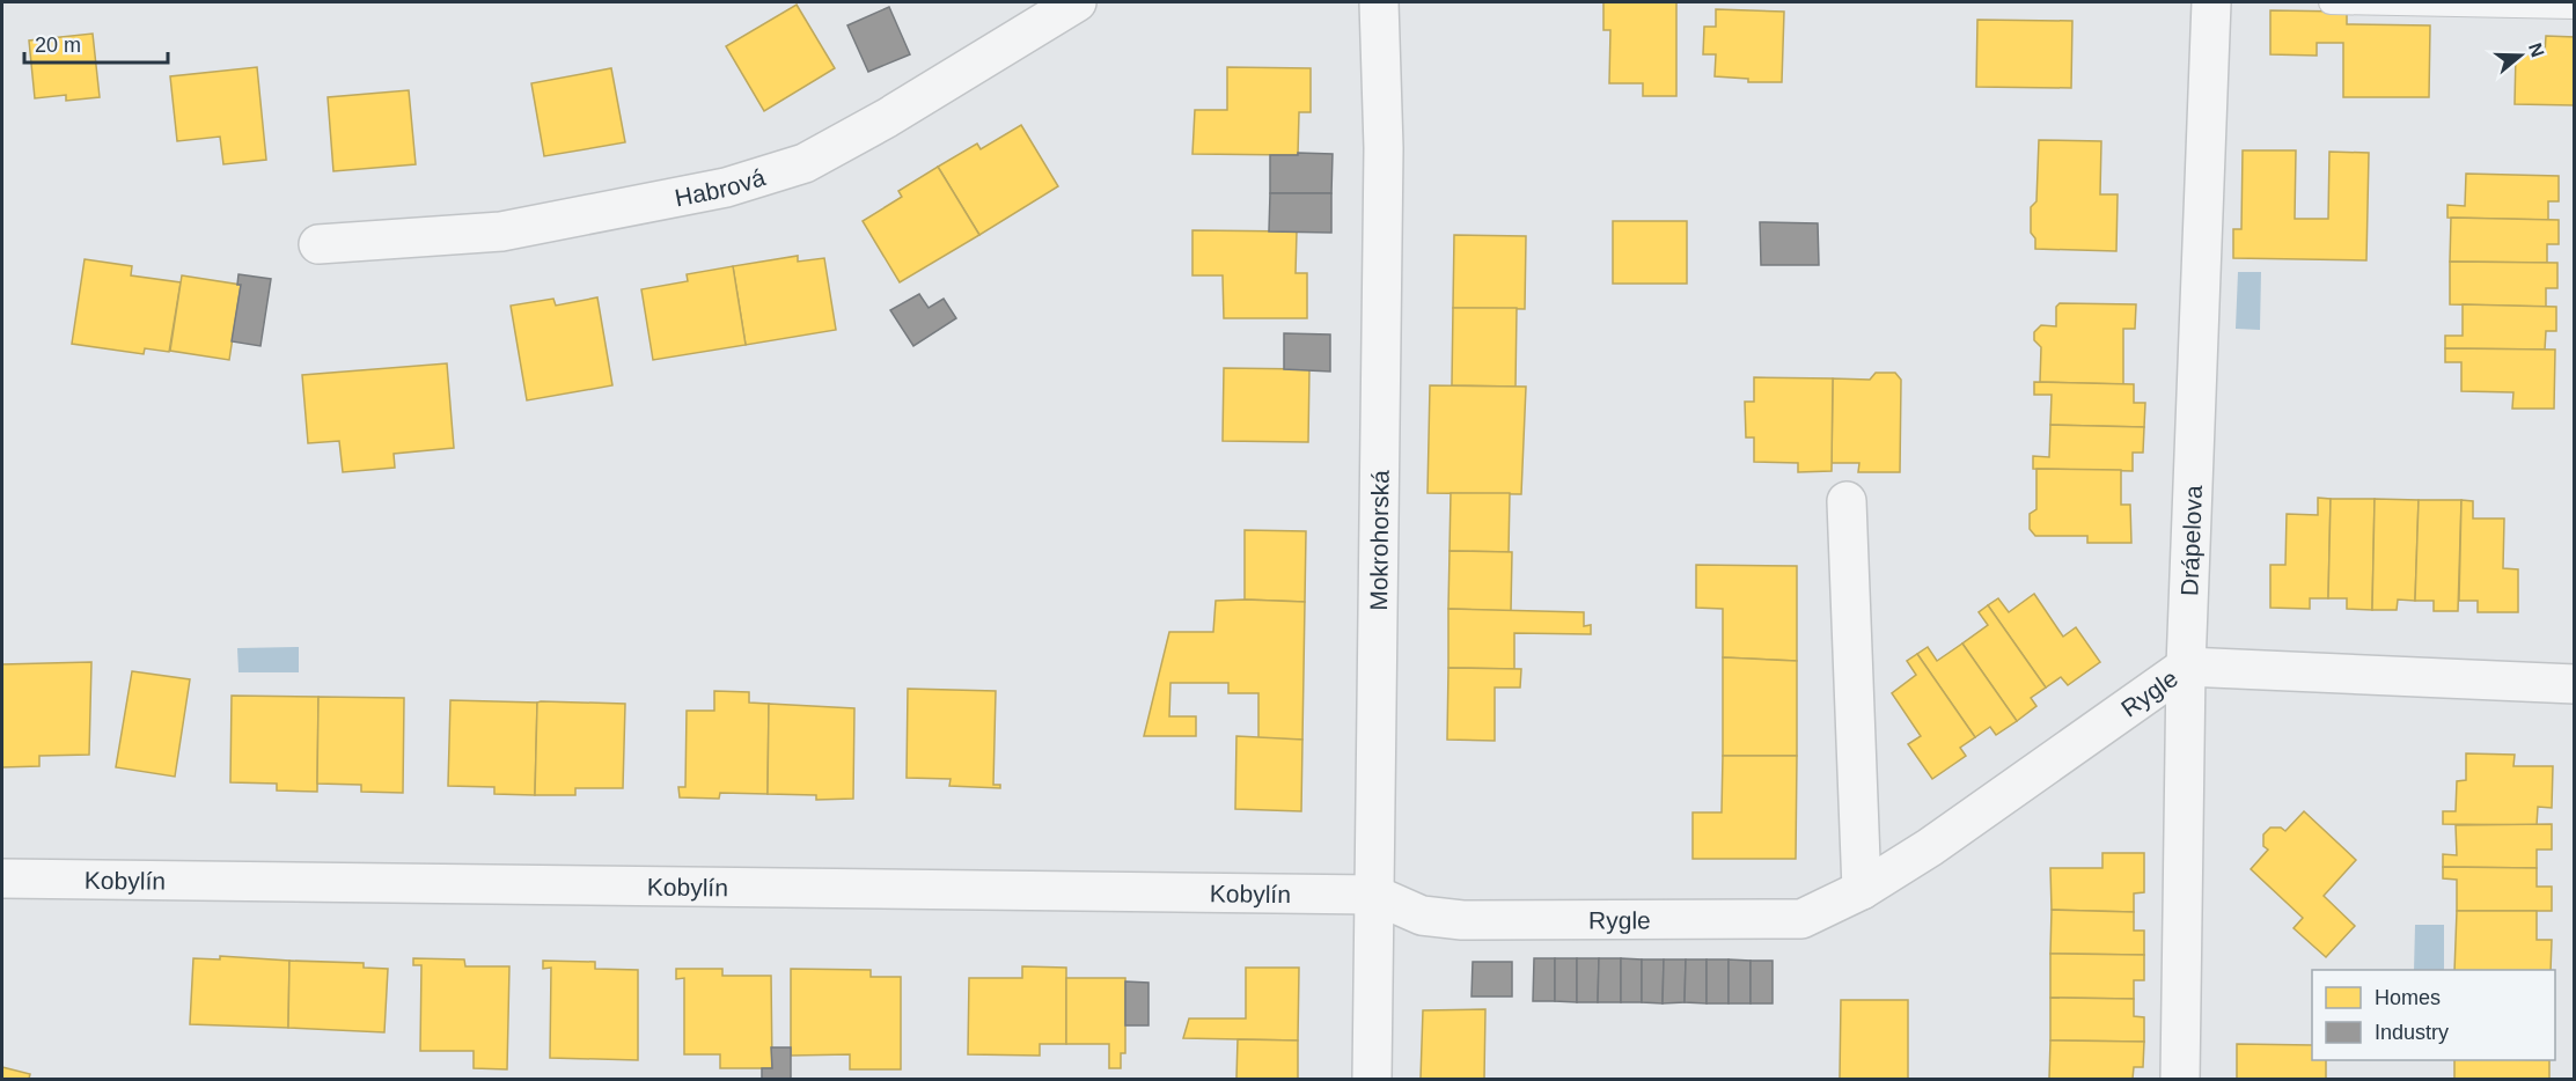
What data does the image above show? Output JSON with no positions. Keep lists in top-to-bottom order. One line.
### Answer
{"streets":{"street":["Habrová","Mokrohorská","Drápelova","Rygle","Kobylín"]},"crossings":[["Mokrohorská","Rygle"],["Mokrohorská","Kobylín"],["Drápelova","Rygle"],["Rygle","Kobylín"]],"legend":["Homes","Industry"],"scale_bar":"20 m","north":"right"}
